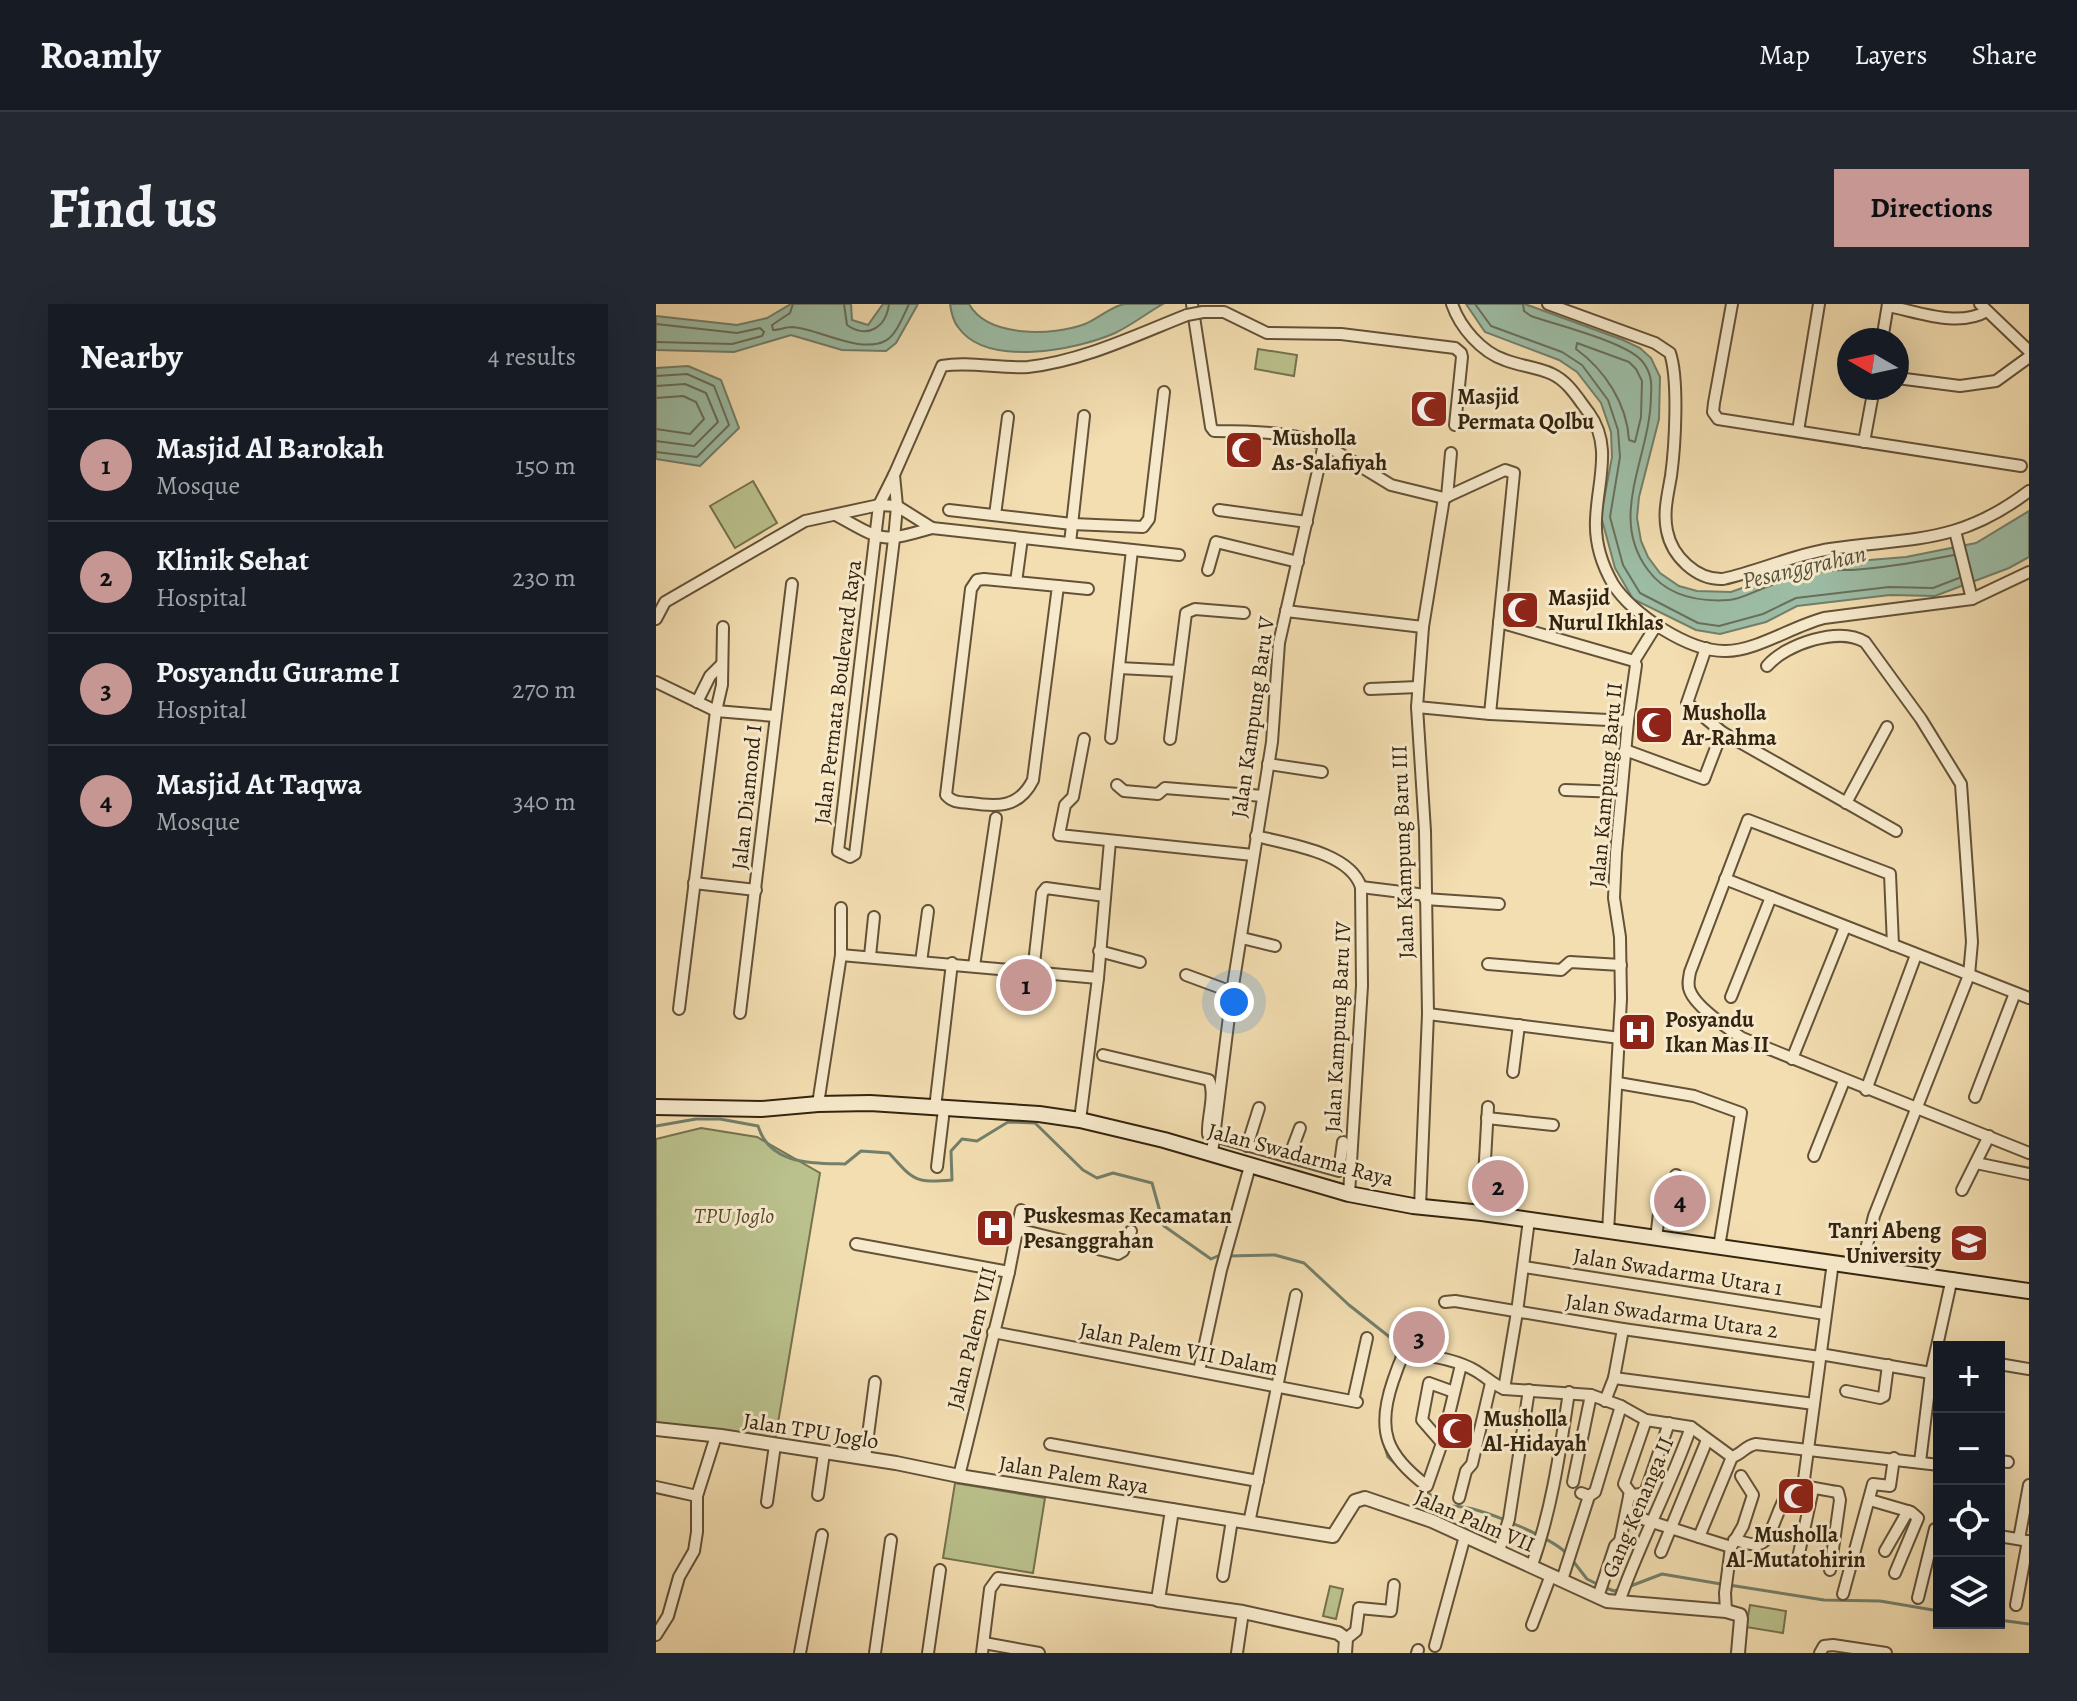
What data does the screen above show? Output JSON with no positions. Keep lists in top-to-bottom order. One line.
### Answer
{"streets":{"main road":["Jalan Swadarma Raya"],"street":["Jalan Permata Boulevard Raya","Jalan Kampung Baru V","Jalan Kampung Baru II","Jalan Diamond I","Jalan Kampung Baru III","Jalan Kampung Baru IV","Jalan Swadarma Utara 1","Jalan Swadarma Utara 2","Jalan Palem VIII","Jalan Palem VII Dalam","Jalan TPU Joglo","Jalan Palem Raya","Gang Kenanga II","Jalan Palm VII"]},"crossings":[["Jalan Kampung Baru V","Jalan Swadarma Raya"],["Jalan Kampung Baru II","Jalan Swadarma Raya"],["Jalan Kampung Baru III","Jalan Swadarma Raya"],["Jalan Kampung Baru IV","Jalan Swadarma Raya"],["Jalan Palem VIII","Jalan Palem VII Dalam"],["Jalan Palem VIII","Jalan TPU Joglo"],["Jalan Palem VIII","Jalan Palem Raya"],["Jalan TPU Joglo","Jalan Palem Raya"],["Jalan Palem Raya","Jalan Palm VII"],["Gang Kenanga II","Jalan Palm VII"]],"water":["Pesanggrahan"],"parks":["TPU Joglo"],"places":{"mosque":["Masjid Permata Qolbu","Musholla As-Salafiyah","Masjid Nurul Ikhlas","Musholla Ar-Rahma","Musholla Al-Hidayah","Musholla Al-Mutatohirin"],"hospital":["Posyandu Ikan Mas II","Puskesmas Kecamatan Pesanggrahan"],"school or university":["Tanri Abeng University"]},"north":"left","page":{"header":"Roamly","nav":["Map","Layers","Share"],"buttons":"Directions","title":"Find us","heading":["Nearby","4 results"],"list":[{"mark":"1","name":"Masjid Al Barokah","note":"Mosque","value":"150 m"},{"mark":"2","name":"Klinik Sehat","note":"Hospital","value":"230 m"},{"mark":"3","name":"Posyandu Gurame I","note":"Hospital","value":"270 m"},{"mark":"4","name":"Masjid At Taqwa","note":"Mosque","value":"340 m"}],"pins":["1","2","4","3"],"map_buttons":["+","−"]}}
